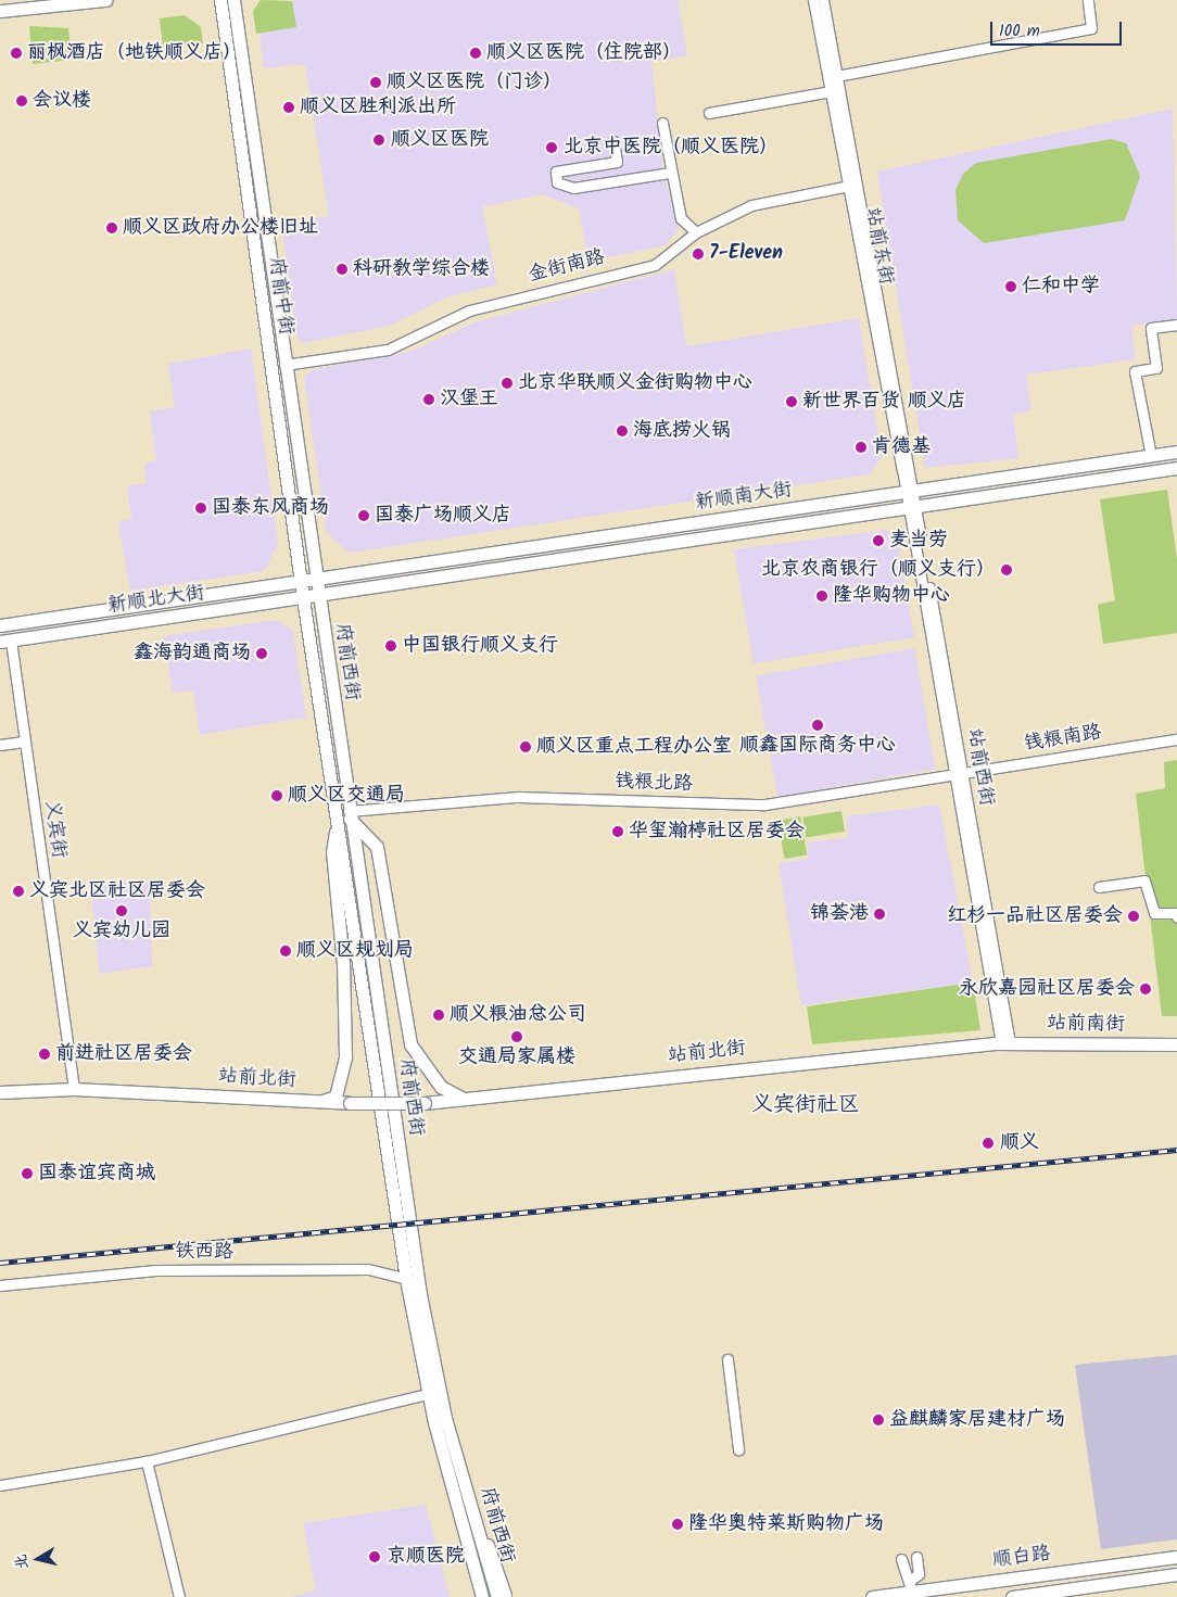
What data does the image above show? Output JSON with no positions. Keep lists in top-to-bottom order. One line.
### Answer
{"streets":{"main road":["府前中街","新顺南大街","新顺北大街","府前西街","站前南街","站前北街","顺白路"],"street":["站前东街","金街南路","钱粮南路","站前西街","钱粮北路","义宾街","铁西路"]},"crossings":[["站前东街","金街南路"],["站前东街","新顺南大街"],["站前东街","站前西街"],["金街南路","府前中街"],["府前中街","新顺南大街"],["府前中街","新顺北大街"],["府前中街","府前西街"],["新顺南大街","新顺北大街"],["新顺南大街","府前西街"],["新顺南大街","站前西街"],["新顺北大街","府前西街"],["新顺北大街","义宾街"],["府前西街","钱粮北路"],["府前西街","铁西路"],["钱粮南路","站前西街"],["钱粮南路","钱粮北路"],["站前西街","钱粮北路"],["站前西街","站前南街"],["站前西街","站前北街"],["义宾街","站前北街"],["站前南街","站前北街"]],"districts":["义宾街社区"],"places":["丽枫酒店（地铁顺义店）","顺义区医院（住院部）","顺义区医院（门诊）","会议楼","顺义区胜利派出所","顺义区医院","北京中医院（顺义医院）","顺义区政府办公楼旧址","7-Eleven","科研教学综合楼","仁和中学","北京华联顺义金街购物中心","汉堡王","新世界百货 顺义店","海底捞火锅","肯德基","国泰东风商场","国泰广场顺义店","麦当劳","北京农商银行（顺义支行）","隆华购物中心","中国银行顺义支行","鑫海韵通商场","顺鑫国际商务中心","顺义区重点工程办公室","顺义区交通局","华玺瀚楟社区居委会","义宾北区社区居委会","义宾幼儿园","锦荟港","红杉一品社区居委会","顺义区规划局","永欣嘉园社区居委会","顺义粮油总公司","交通局家属楼","前进社区居委会","顺义","国泰谊宾商城","益麒麟家居建材广场","隆华奥特莱斯购物广场","京顺医院"],"scale_bar":"100 m","north":"left"}
